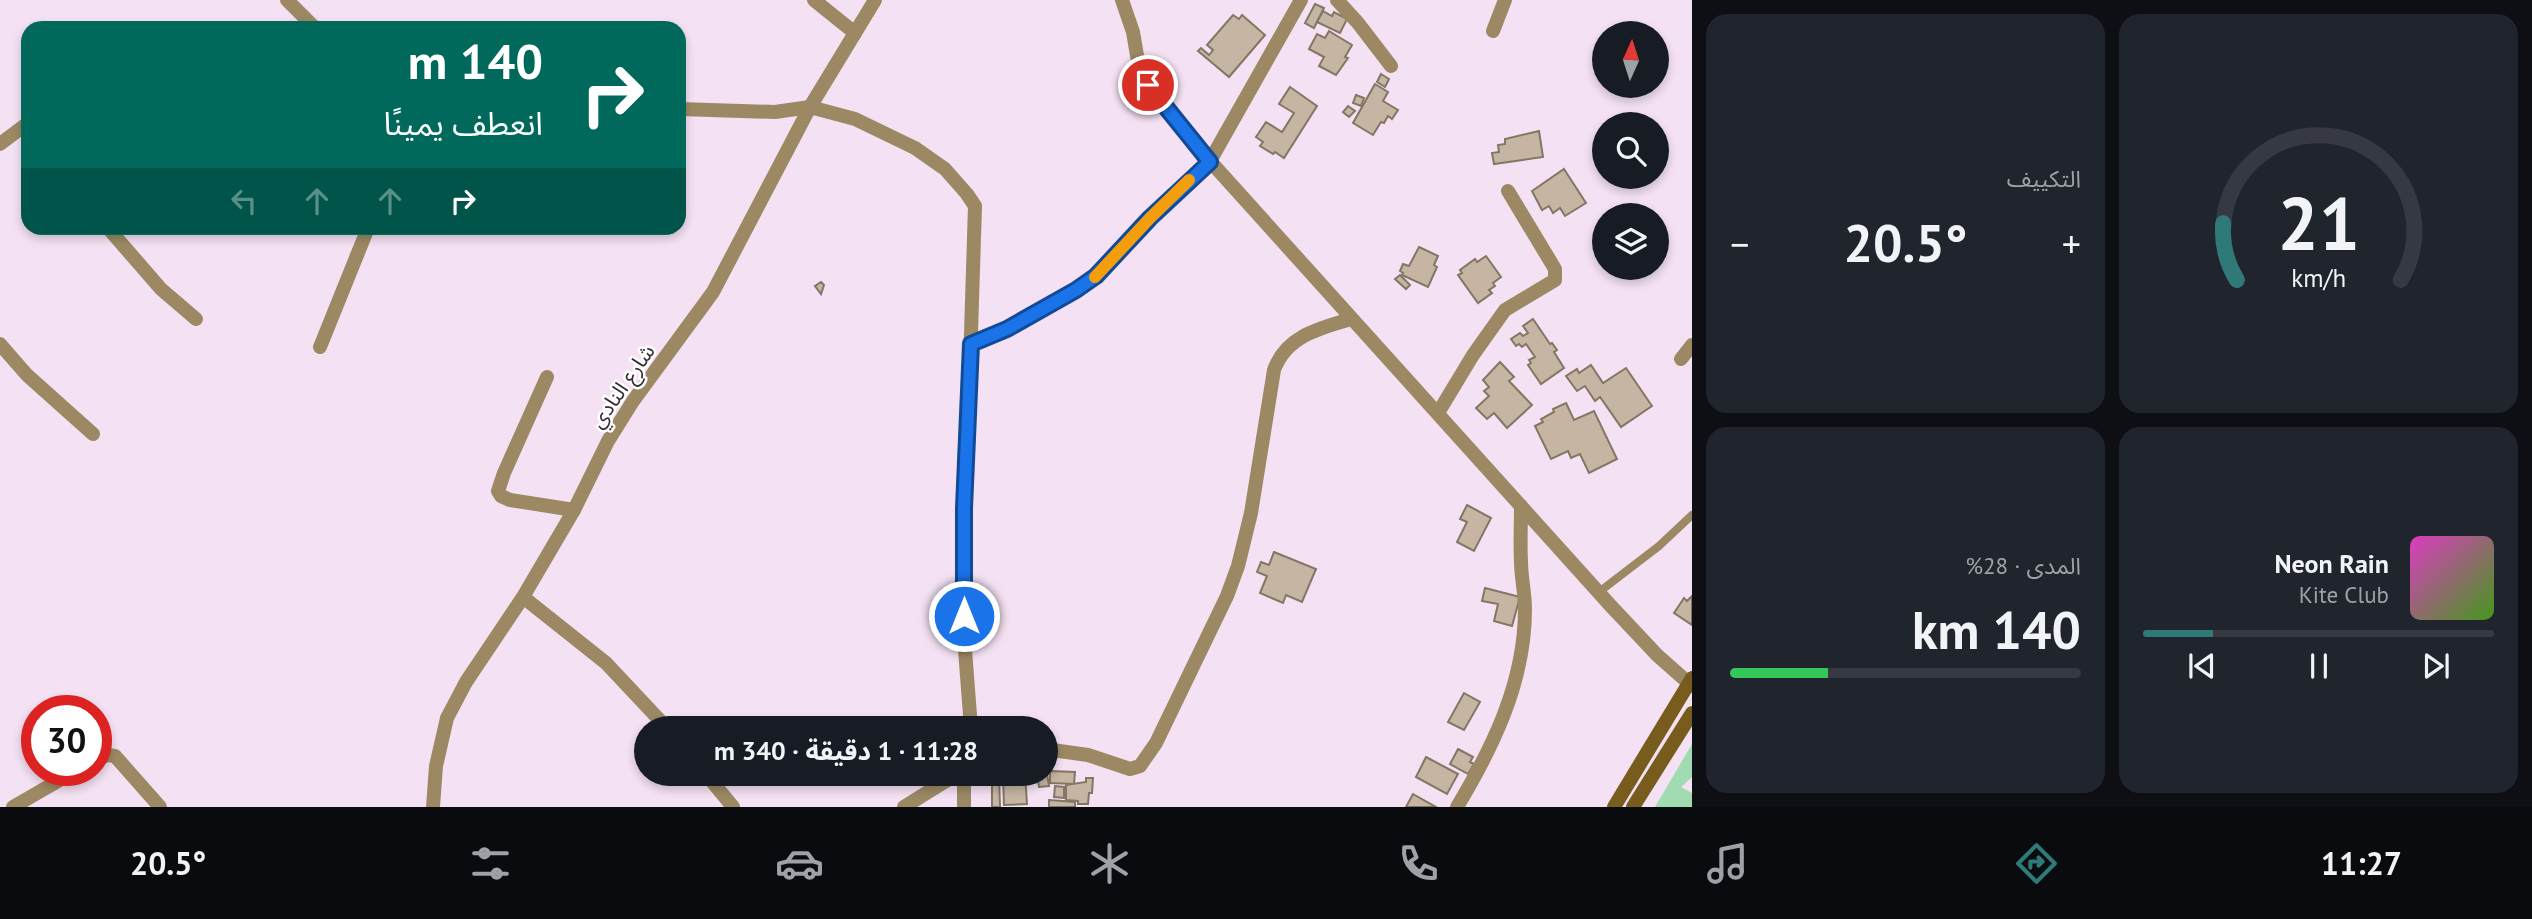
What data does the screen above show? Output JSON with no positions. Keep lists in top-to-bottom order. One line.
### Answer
{"streets":{"street":["شارع النادي"]},"north":"top","page":{"tile":["التكييف",["المدى · 28%","140 km"]],"turn":["140 m","انعطف يمينًا"],"heat":["−","20.5°","+"],"song":["Neon Rain","Kite Club"],"limit":"30","trip":"11:28 · 1 دقيقة · 340 m","tabs":["11:27","20.5°"],"gauge":["21","km/h"]}}
